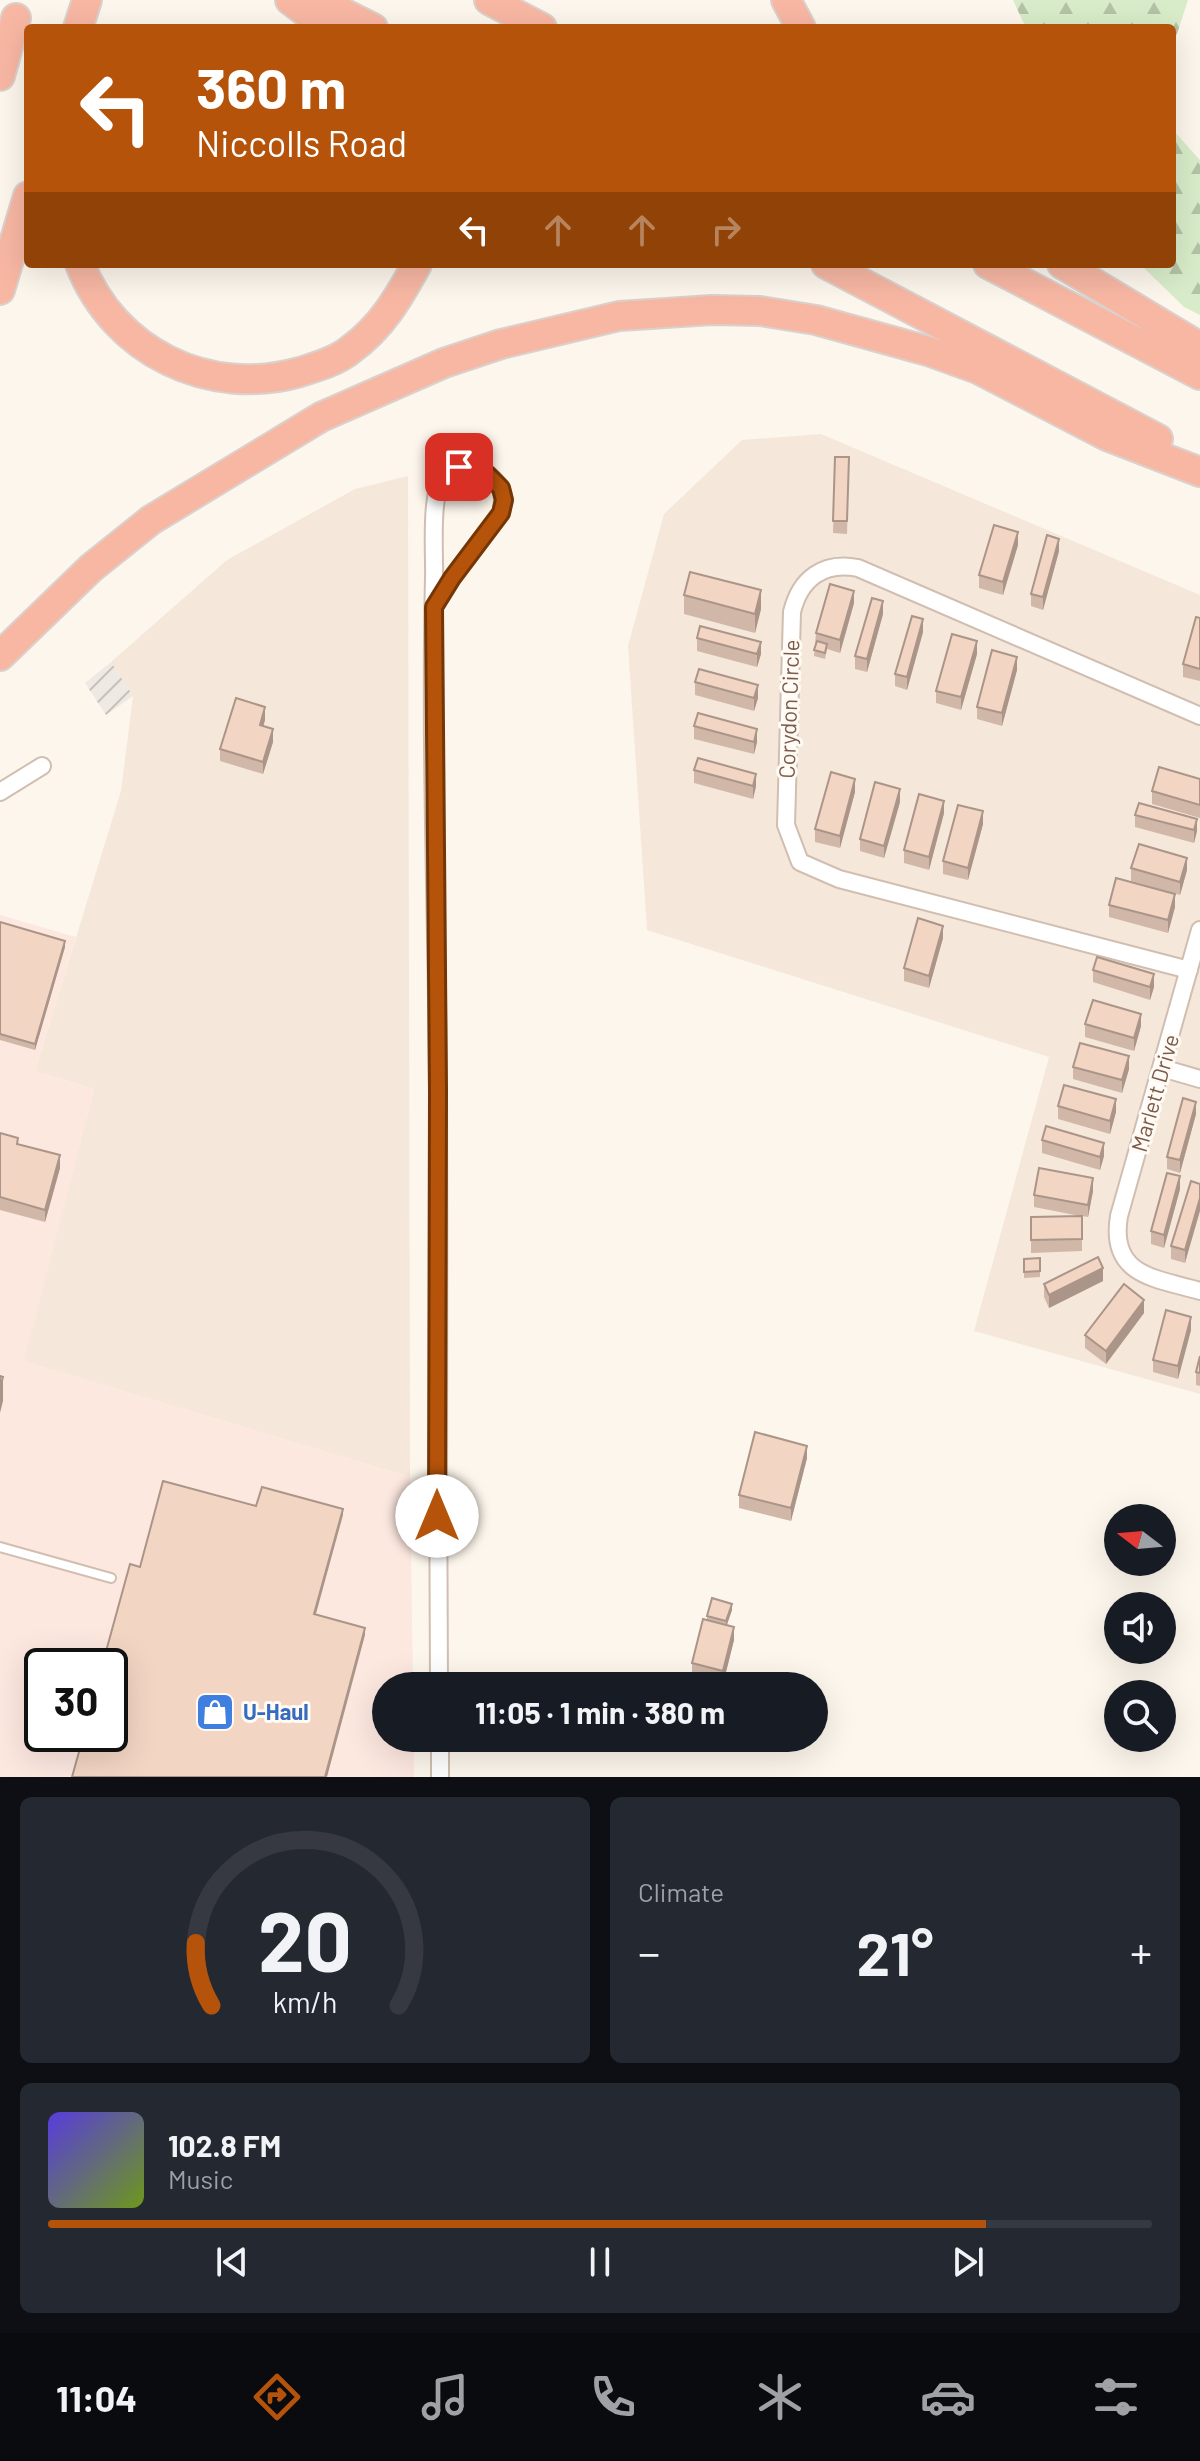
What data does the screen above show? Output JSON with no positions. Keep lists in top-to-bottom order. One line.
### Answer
{"streets":{"street":["Corydon Circle","Marlett Drive"]},"crossings":[["Corydon Circle","Marlett Drive"]],"places":{"shop":["U-Haul"]},"north":"left","page":{"turn":["360 m","Niccolls Road"],"limit":"30","trip":"11:05 · 1 min · 380 m","tile":"Climate","heat":["−","21°","+"],"song":["102.8 FM","Music"],"tabs":"11:04","gauge":["20","km/h"]}}
